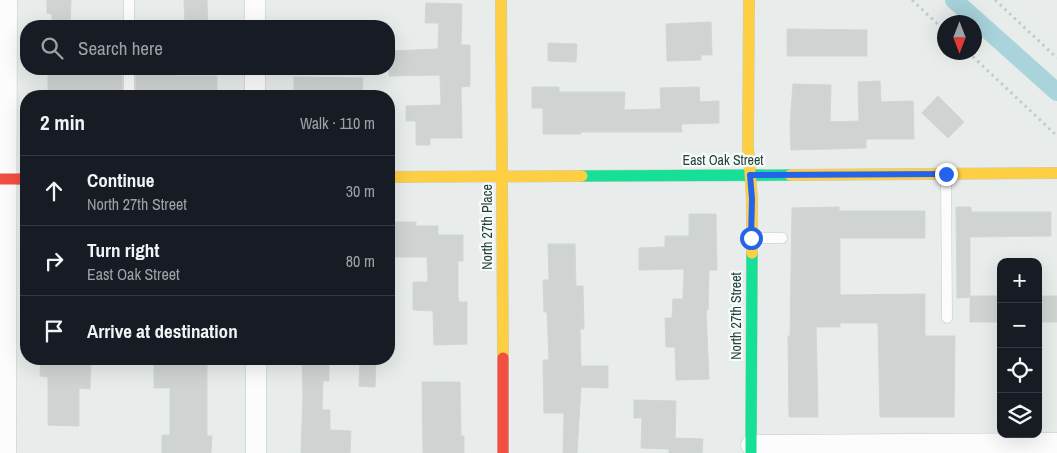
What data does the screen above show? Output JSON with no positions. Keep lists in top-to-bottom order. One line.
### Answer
{"streets":{"street":["East Oak Street","North 27th Place","North 27th Street"]},"crossings":[["East Oak Street","North 27th Place"],["East Oak Street","North 27th Street"]],"north":"bottom","page":{"search":"Search here","heading":["2 min","Walk · 110 m"],"list":[["Continue","North 27th Street","30 m"],["Turn right","East Oak Street","80 m"],"Arrive at destination"],"map_buttons":["+","−"]}}
